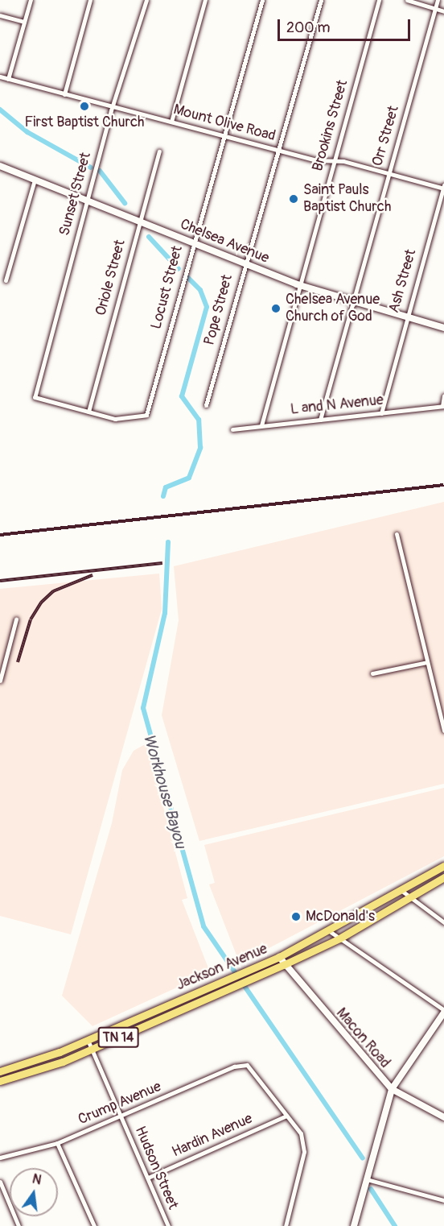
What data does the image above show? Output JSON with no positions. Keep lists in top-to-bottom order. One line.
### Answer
{"streets":{"main road":["Chelsea Avenue","Jackson Avenue","TN 14","Macon Road"],"street":["Mount Olive Road","Brookins Street","Orr Street","Sunset Street","Oriole Street","Ash Street","Locust Street","Pope Street","L and N Avenue","Crump Avenue","Hardin Avenue","Hudson Street"]},"crossings":[["Mount Olive Road","Brookins Street"],["Mount Olive Road","Orr Street"],["Mount Olive Road","Sunset Street"],["Mount Olive Road","Ash Street"],["Mount Olive Road","Locust Street"],["Mount Olive Road","Pope Street"],["Brookins Street","Chelsea Avenue"],["Brookins Street","L and N Avenue"],["Orr Street","Chelsea Avenue"],["Orr Street","L and N Avenue"],["Sunset Street","Chelsea Avenue"],["Sunset Street","Oriole Street"],["Sunset Street","Locust Street"],["Chelsea Avenue","Oriole Street"],["Chelsea Avenue","Ash Street"],["Chelsea Avenue","Locust Street"],["Chelsea Avenue","Pope Street"],["Oriole Street","Locust Street"],["Ash Street","L and N Avenue"],["Jackson Avenue","Macon Road"],["Jackson Avenue","Hudson Street"],["Crump Avenue","Hardin Avenue"],["Crump Avenue","Hudson Street"],["Hardin Avenue","Hudson Street"]],"water":["Workhouse Bayou"],"places":["First Baptist Church","Saint Pauls Baptist Church","Chelsea Avenue Church of God","McDonald's"],"scale_bar":"200 m","north":"top"}
